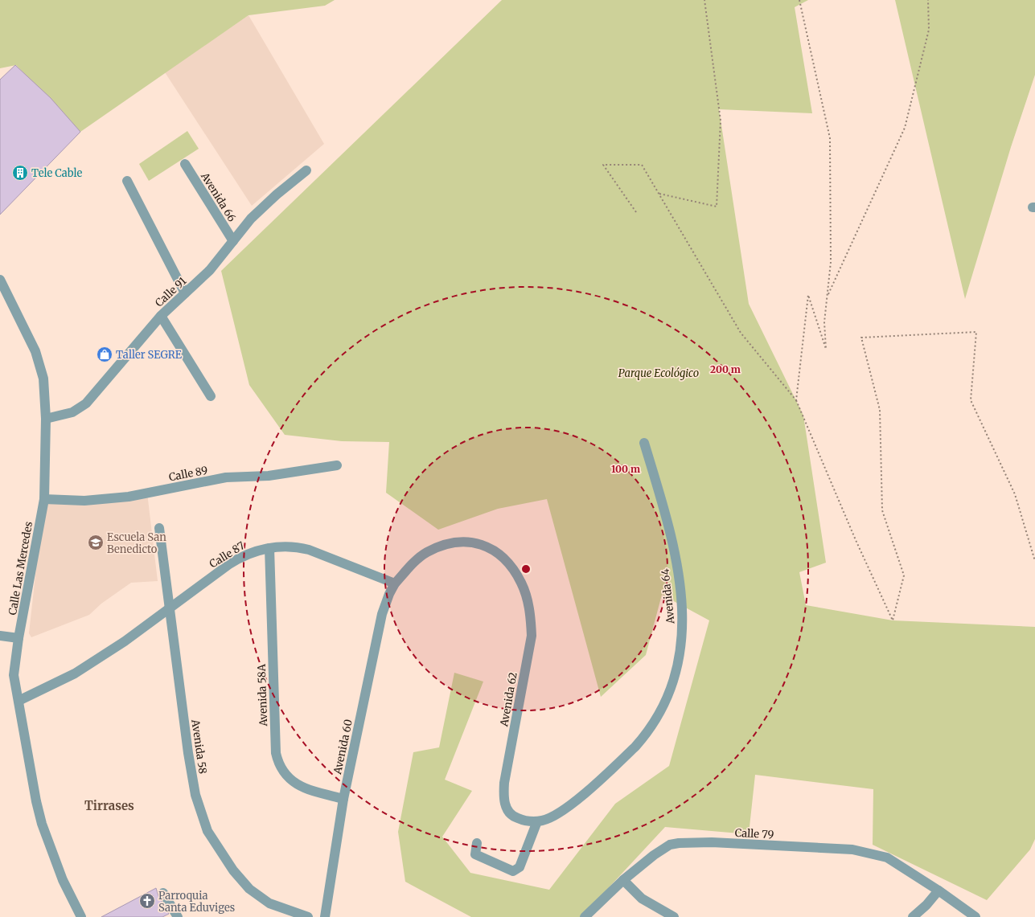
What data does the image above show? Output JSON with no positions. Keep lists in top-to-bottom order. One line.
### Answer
{"streets":{"street":["Avenida 66","Calle 91","Calle 89","Calle 87","Calle Las Mercedes","Avenida 64","Avenida 58A","Avenida 62","Avenida 58","Avenida 60","Calle 79"]},"crossings":[["Avenida 66","Calle 91"],["Calle 91","Calle Las Mercedes"],["Calle 89","Calle Las Mercedes"],["Calle 87","Calle Las Mercedes"],["Calle 87","Avenida 58A"],["Calle 87","Avenida 62"],["Calle 87","Avenida 58"],["Calle 87","Avenida 60"],["Avenida 64","Avenida 62"],["Avenida 58A","Avenida 60"],["Avenida 62","Avenida 60"]],"districts":["Tirrases"],"parks":["Parque Ecológico"],"places":{"building":["Tele Cable"],"shop":["Taller SEGRE"],"school or university":["Escuela San Benedicto"],"church":["Parroquia Santa Eduviges"]},"rings":["200 m","100 m"]}
